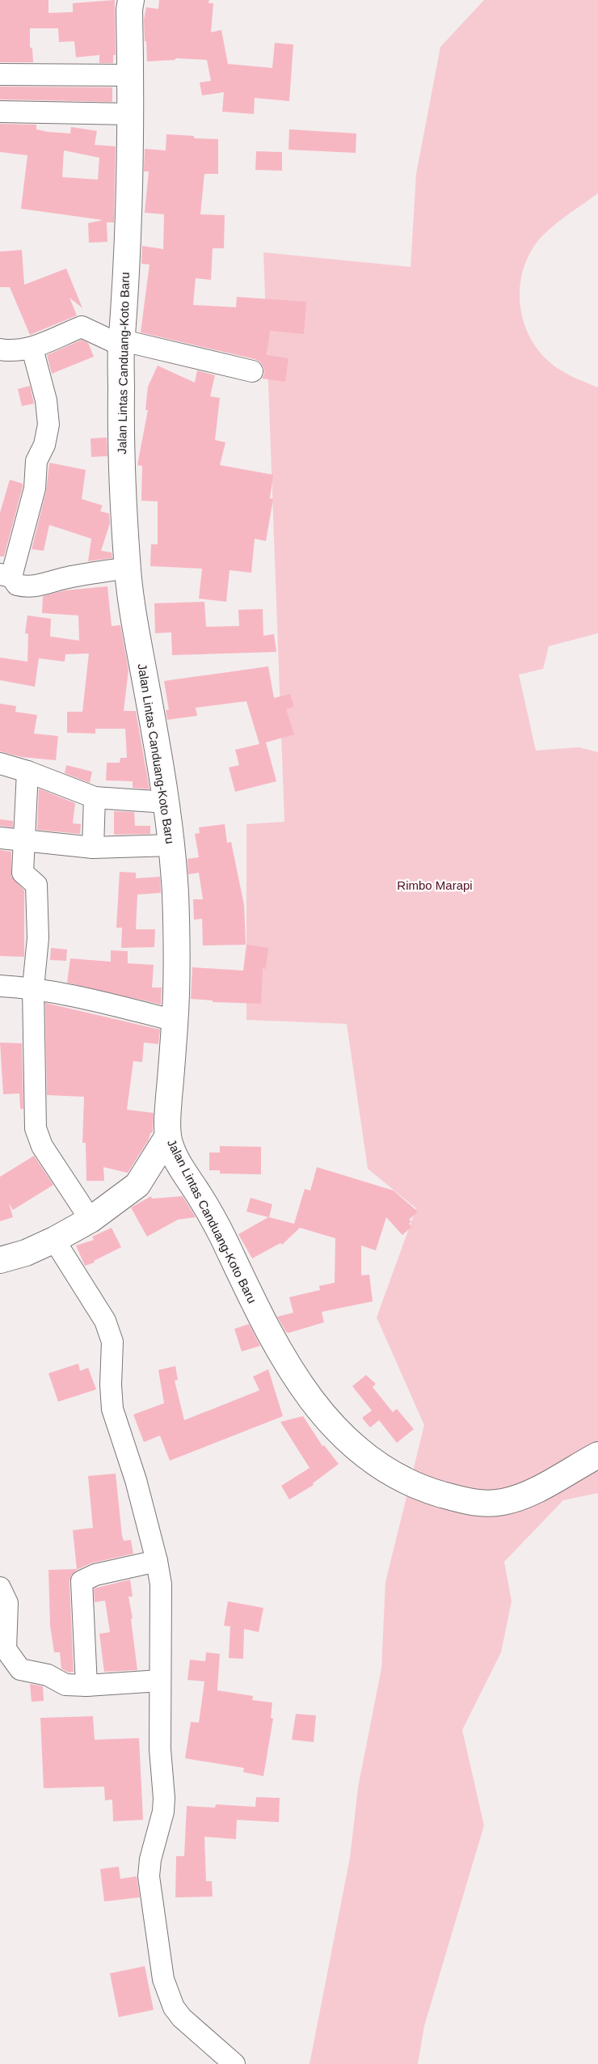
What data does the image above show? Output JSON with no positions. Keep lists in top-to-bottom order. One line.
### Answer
{"streets":{"main road":["Jalan Lintas Canduang-Koto Baru"]},"parks":["Rimbo Marapi"]}
